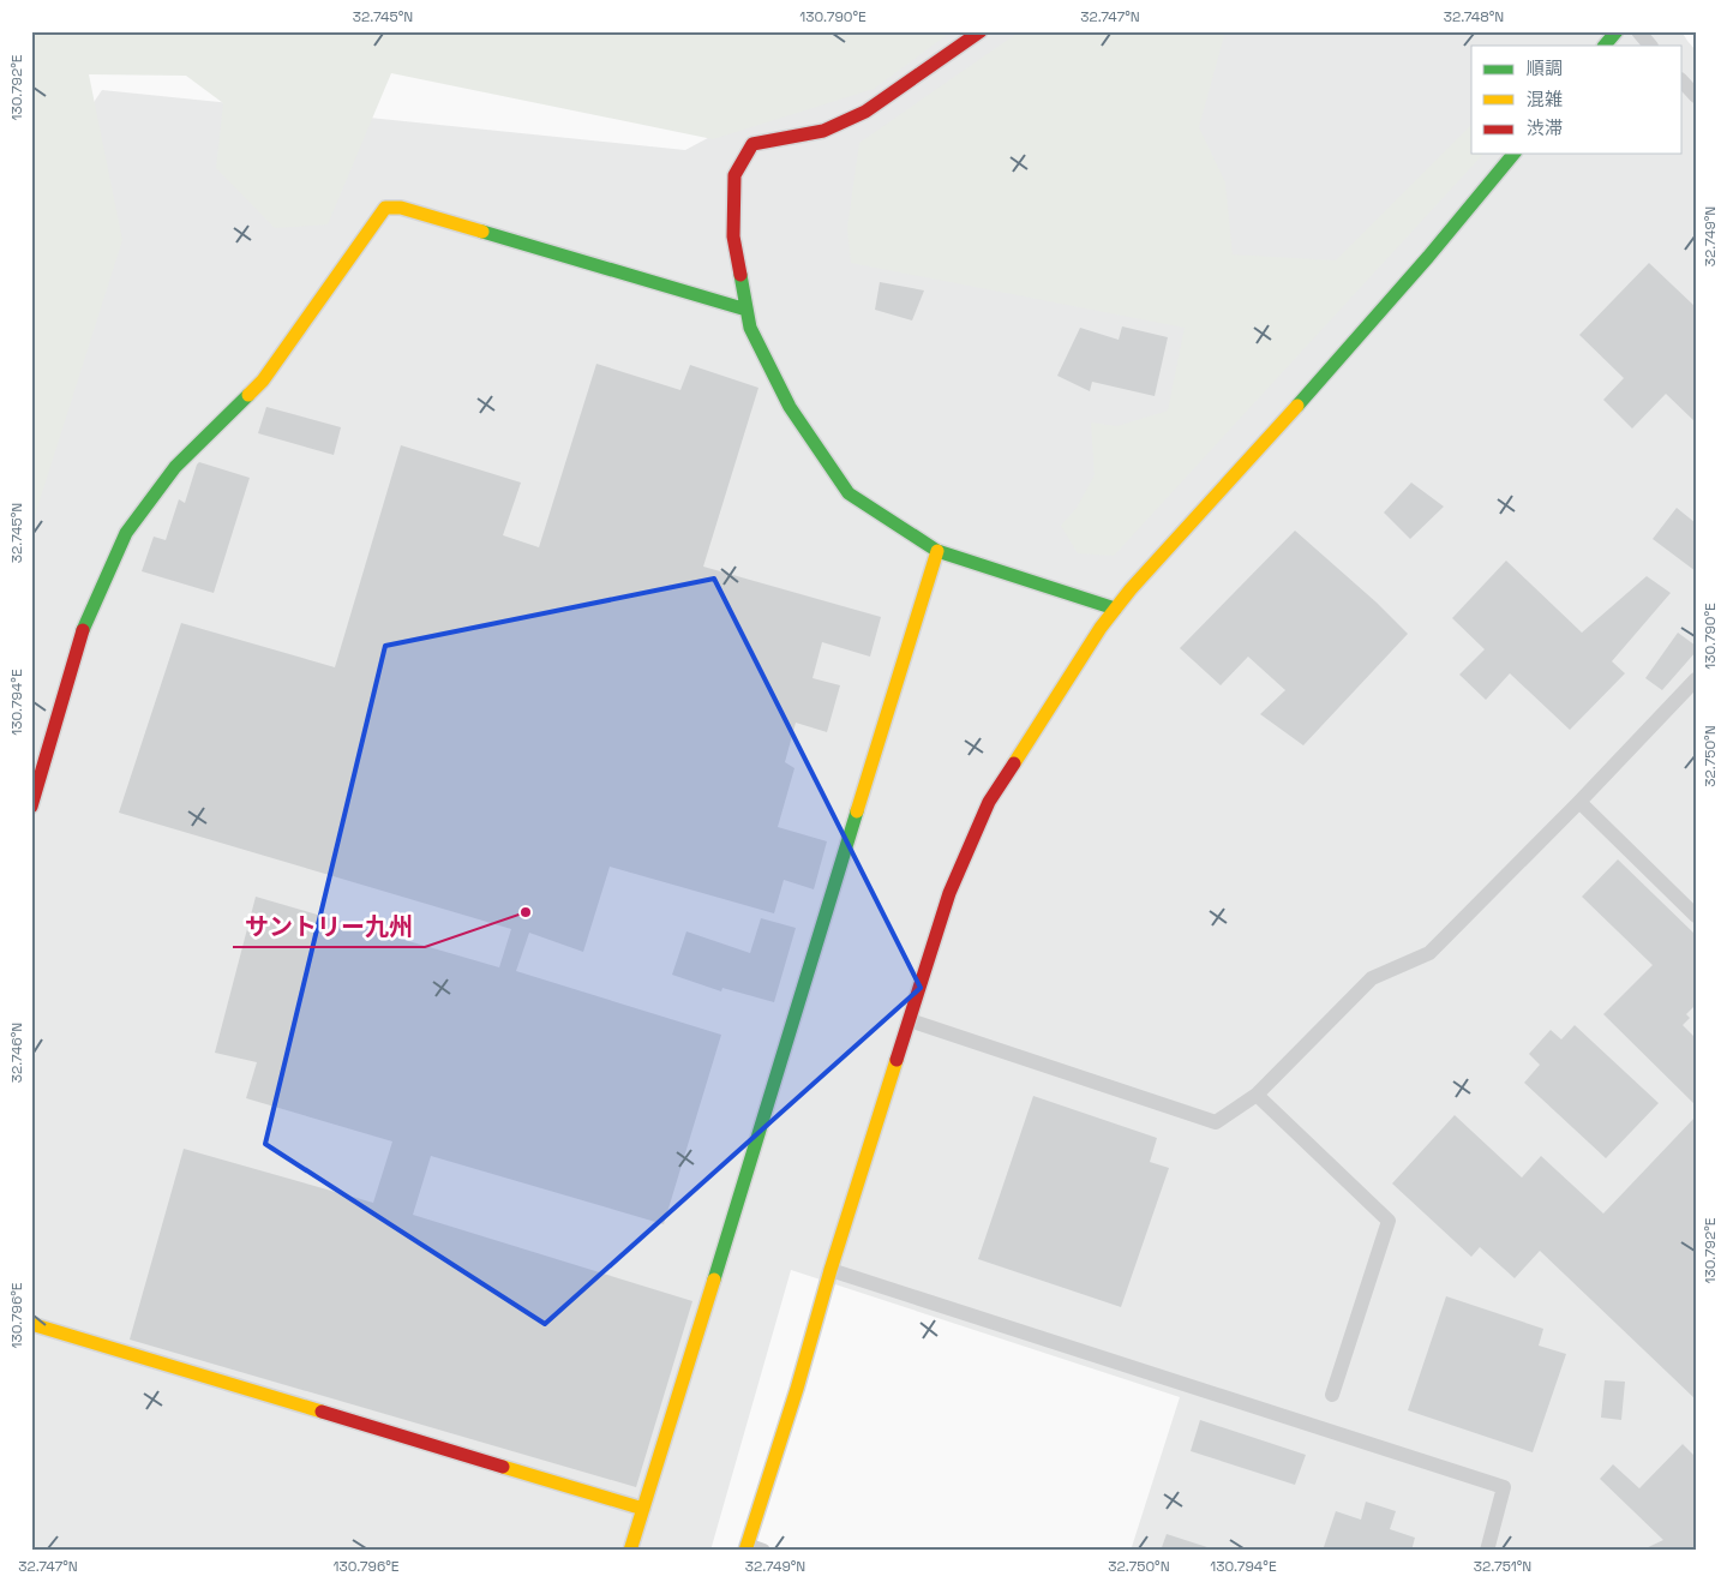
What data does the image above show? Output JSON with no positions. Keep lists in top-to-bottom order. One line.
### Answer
{"places":["サントリー九州"],"legend":["順調","混雑","渋滞"],"coordinates":["32.745°N","130.790°E","32.747°N","32.748°N","130.792°E","32.749°N","130.794°E","32.750°N","32.746°N","130.796°E","32.751°N"]}
